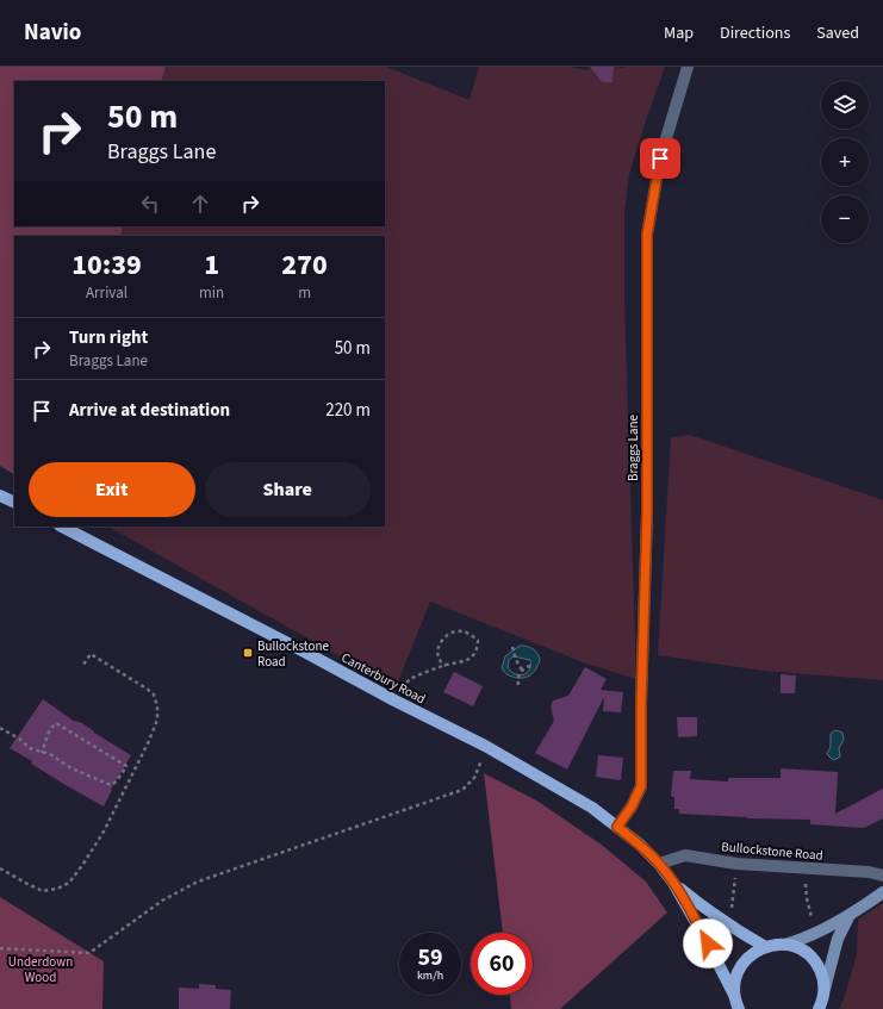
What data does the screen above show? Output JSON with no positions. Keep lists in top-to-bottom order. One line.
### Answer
{"streets":{"main road":["Canterbury Road"],"street":["Braggs Lane","Bullockstone Road"]},"crossings":[["Braggs Lane","Canterbury Road"],["Canterbury Road","Bullockstone Road"]],"parks":["Underdown Wood"],"places":{"transit":["Bullockstone Road"]},"page":{"header":"Navio","nav":["Map","Directions","Saved"],"map_buttons":["+","−"],"turn":["50 m","Braggs Lane"],"eta":["10:39","Arrival","1","min","270","m"],"list":[{"name":"Turn right","note":"Braggs Lane","value":"50 m"},{"name":"Arrive at destination","value":"220 m"}],"buttons":["Exit","Share"],"speed":"59 km/h","limit":"60"}}
